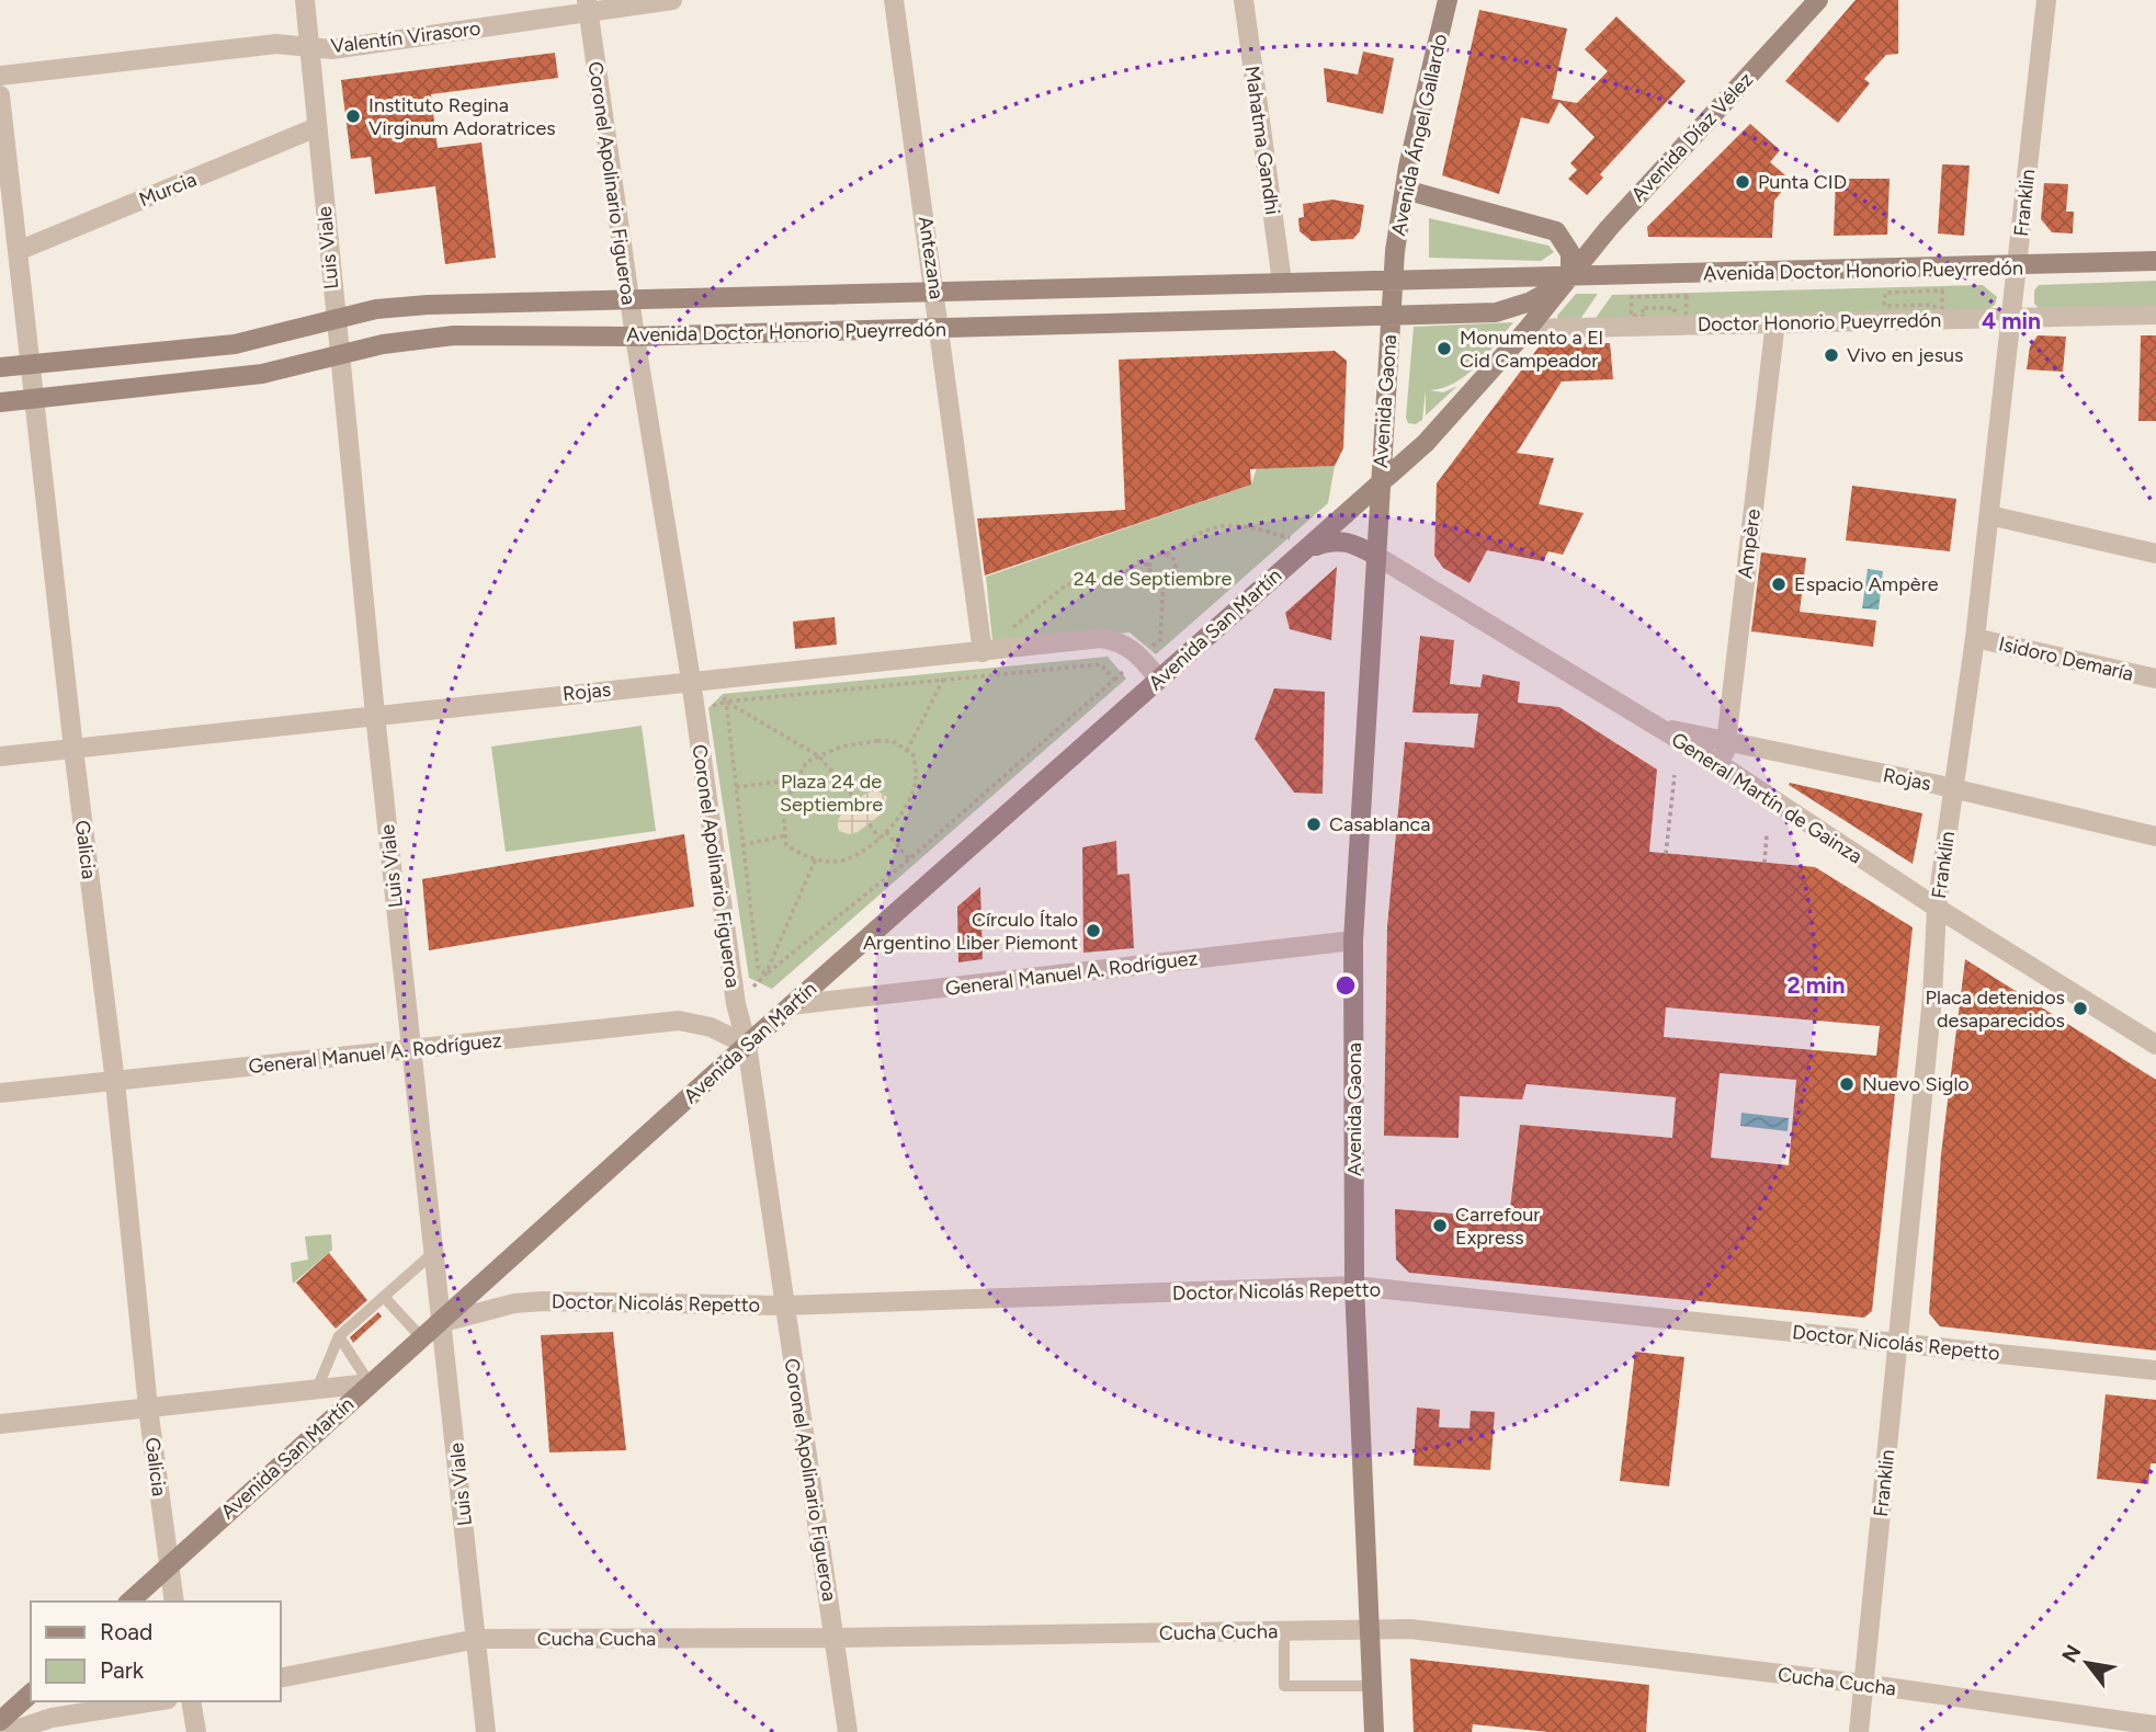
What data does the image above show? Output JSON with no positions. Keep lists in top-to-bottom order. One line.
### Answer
{"streets":{"main road":["Avenida Ángel Gallardo","Avenida Díaz Vélez","Avenida Doctor Honorio Pueyrredón","Avenida Gaona","Avenida San Martín"],"street":["Valentín Virasoro","Mahatma Gandhi","Coronel Apolinario Figueroa","Murcia","Franklin","Luis Viale","Antezana","Doctor Honorio Pueyrredón","Ampère","Isidoro Demaría","Rojas","General Martín de Gainza","Galicia","General Manuel A. Rodríguez","Doctor Nicolás Repetto","Cucha Cucha"]},"crossings":[["Valentín Virasoro","Coronel Apolinario Figueroa"],["Valentín Virasoro","Luis Viale"],["Avenida Ángel Gallardo","Avenida Doctor Honorio Pueyrredón"],["Avenida Ángel Gallardo","Avenida Gaona"],["Avenida Díaz Vélez","Avenida Doctor Honorio Pueyrredón"],["Avenida Díaz Vélez","Avenida Gaona"],["Mahatma Gandhi","Avenida Doctor Honorio Pueyrredón"],["Coronel Apolinario Figueroa","Avenida Doctor Honorio Pueyrredón"],["Coronel Apolinario Figueroa","Avenida San Martín"],["Coronel Apolinario Figueroa","Rojas"],["Coronel Apolinario Figueroa","General Manuel A. Rodríguez"],["Coronel Apolinario Figueroa","Doctor Nicolás Repetto"],["Coronel Apolinario Figueroa","Cucha Cucha"],["Murcia","Luis Viale"],["Murcia","Galicia"],["Franklin","Avenida Doctor Honorio Pueyrredón"],["Franklin","Doctor Honorio Pueyrredón"],["Franklin","Isidoro Demaría"],["Franklin","Rojas"],["Franklin","General Martín de Gainza"],["Franklin","Doctor Nicolás Repetto"],["Franklin","Cucha Cucha"],["Luis Viale","Avenida Doctor Honorio Pueyrredón"],["Luis Viale","Avenida San Martín"],["Luis Viale","Rojas"],["Luis Viale","General Manuel A. Rodríguez"],["Luis Viale","Doctor Nicolás Repetto"],["Luis Viale","Cucha Cucha"],["Antezana","Avenida Doctor Honorio Pueyrredón"],["Antezana","Rojas"],["Avenida Doctor Honorio Pueyrredón","Avenida Gaona"],["Avenida Doctor Honorio Pueyrredón","Galicia"],["Doctor Honorio Pueyrredón","Avenida Gaona"],["Doctor Honorio Pueyrredón","Ampère"],["Avenida Gaona","Avenida San Martín"],["Avenida Gaona","General Martín de Gainza"],["Avenida Gaona","General Manuel A. Rodríguez"],["Avenida Gaona","Doctor Nicolás Repetto"],["Avenida Gaona","Cucha Cucha"],["Ampère","Rojas"],["Ampère","General Martín de Gainza"],["Avenida San Martín","Rojas"],["Avenida San Martín","Galicia"],["Avenida San Martín","General Manuel A. Rodríguez"],["Avenida San Martín","Doctor Nicolás Repetto"],["Rojas","General Martín de Gainza"],["Rojas","Galicia"],["Galicia","General Manuel A. Rodríguez"]],"parks":["24 de Septiembre","Plaza 24 de Septiembre"],"places":["Instituto Regina Virginum Adoratrices","Punta CID","Monumento a El Cid Campeador","Vivo en jesus","Espacio Ampère","Casablanca","Círculo Ítalo Argentino Liber Piemont","Placa detenidos desaparecidos","Nuevo Siglo","Carrefour Express"],"legend":["Road","Park"],"north":"top left","rings":["4 min","2 min"]}
